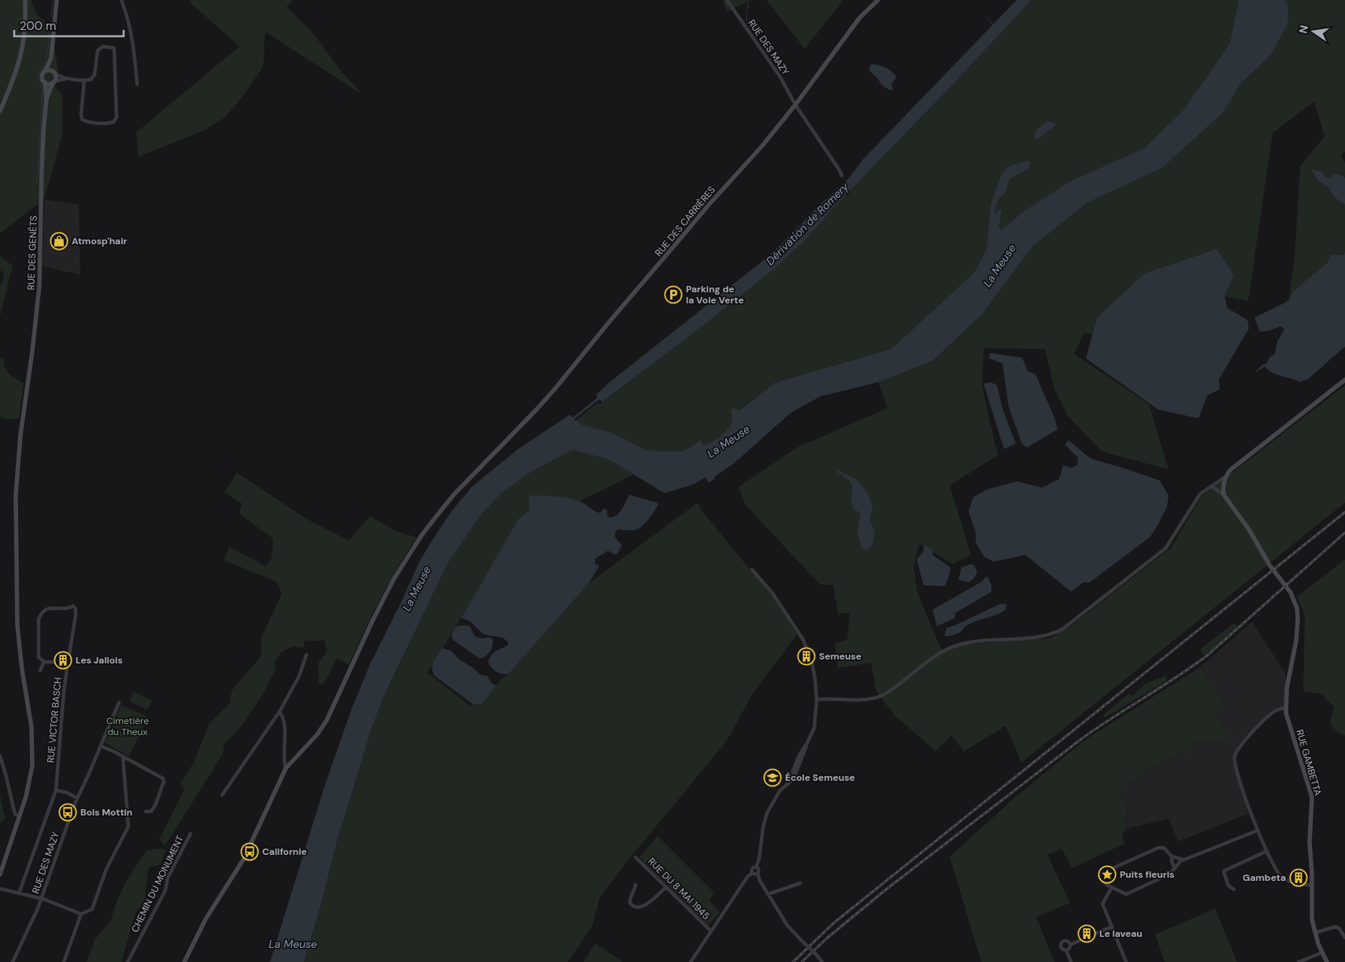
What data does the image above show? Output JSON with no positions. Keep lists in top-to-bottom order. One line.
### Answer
{"streets":{"main road":["RUE DES CARRIÈRES","RUE DES GENÊTS","RUE GAMBETTA"],"street":["RUE DES MAZY","RUE VICTOR BASCH","CHEMIN DU MONUMENT","RUE DU 8 MAI 1945"]},"crossings":[["RUE DES MAZY","RUE DES CARRIÈRES"]],"water":["Dérivation de Romery","La Meuse"],"parks":["Cimetière du Theux"],"places":{"shop":["Atmosp'hair"],"parking":["Parking de la Voie Verte"],"building":["Semeuse","Les Jallois","Gambeta","Le laveau"],"school or university":["École Semeuse"],"bus stop":["Bois Mottin","Californie"],"place":["Puits fleuris"]},"scale_bar":"200 m","north":"left"}
